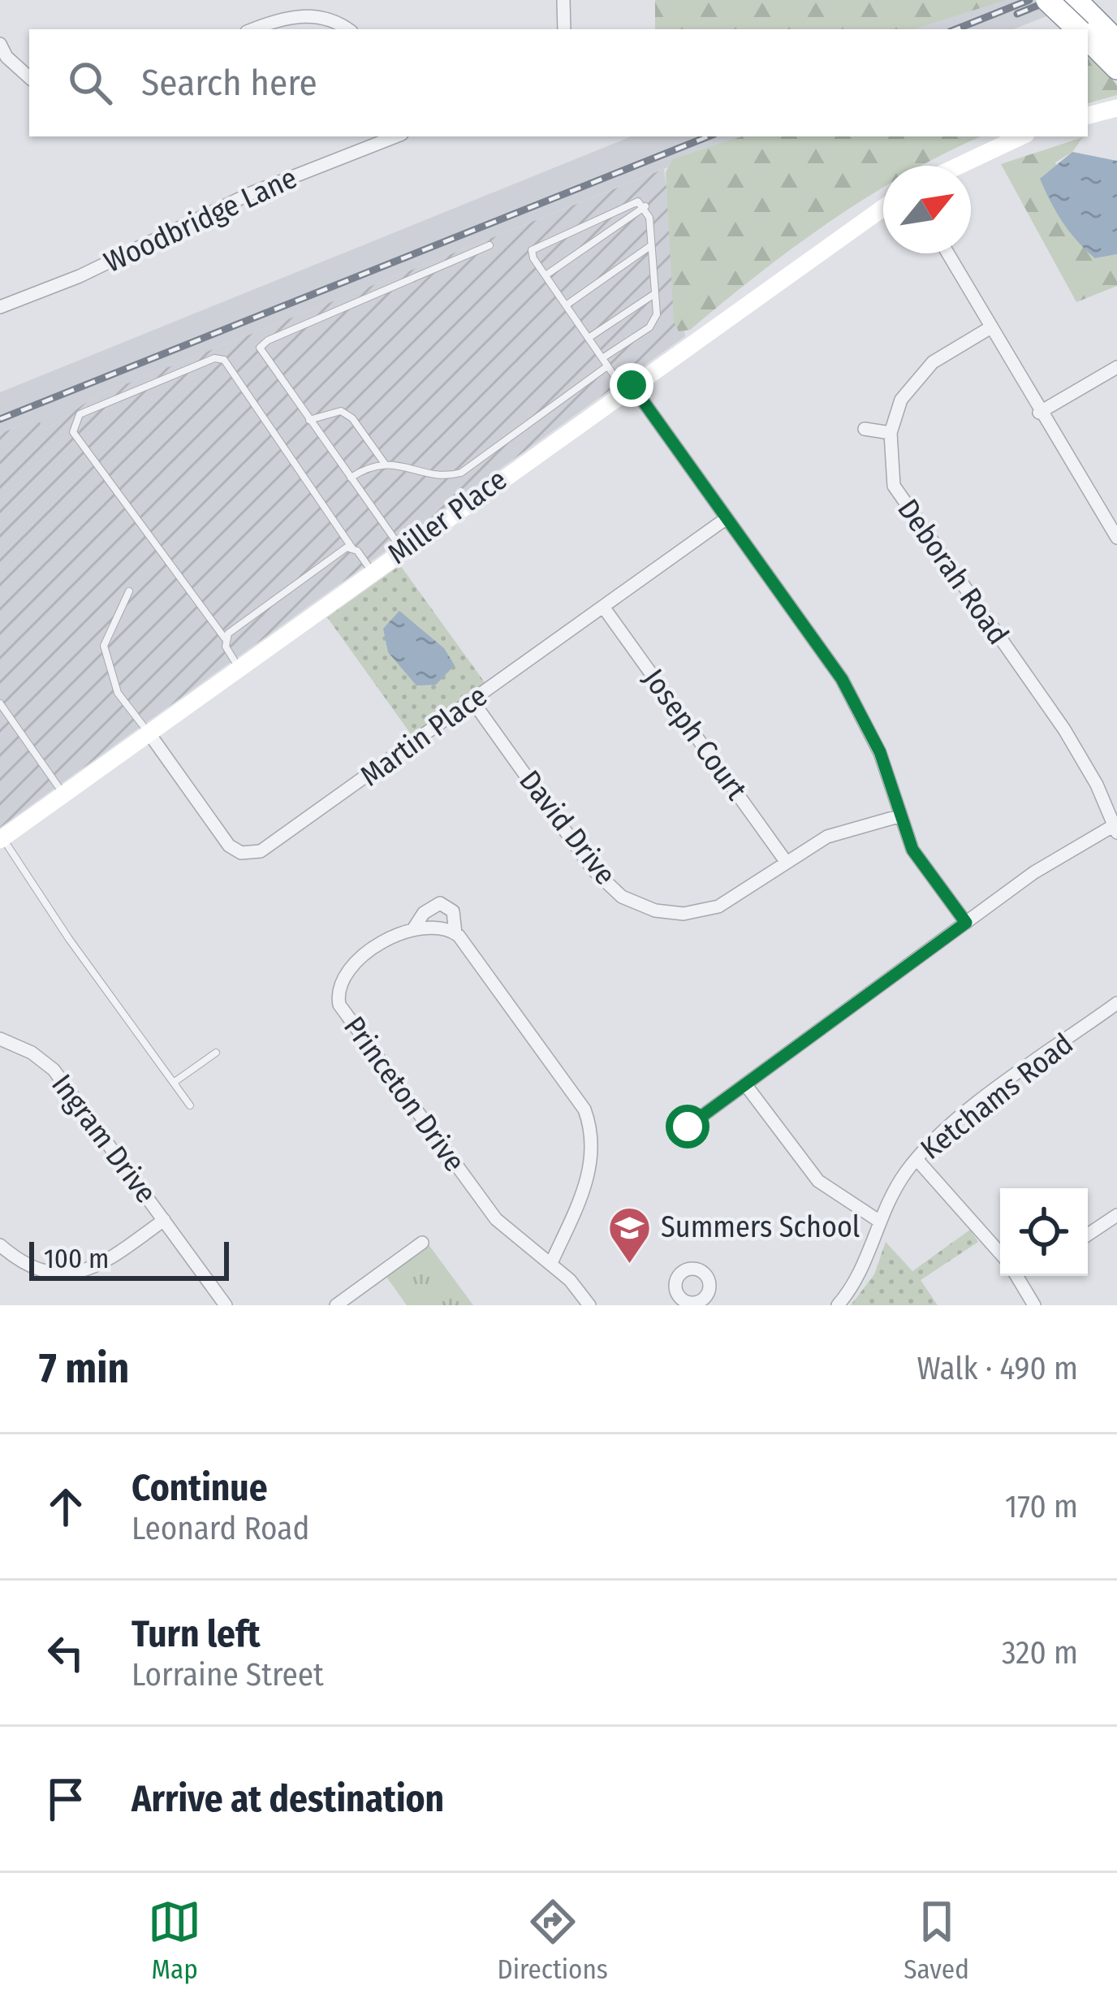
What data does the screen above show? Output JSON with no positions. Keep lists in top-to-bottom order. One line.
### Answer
{"streets":{"street":["Woodbridge Lane","Miller Place","Deborah Road","Joseph Court","Martin Place","David Drive","Princeton Drive","Ketchams Road","Ingram Drive"]},"crossings":[["Miller Place","Martin Place"],["Joseph Court","Martin Place"],["Joseph Court","David Drive"],["Martin Place","David Drive"]],"places":{"school or university":["Summers School"]},"scale_bar":"100 m","north":"top right","page":{"search":"Search here","scale":"100 m","heading":["7 min","Walk · 490 m"],"list":[["Continue","Leonard Road","170 m"],["Turn left","Lorraine Street","320 m"],"Arrive at destination"],"nav":["Map","Directions","Saved"]}}
